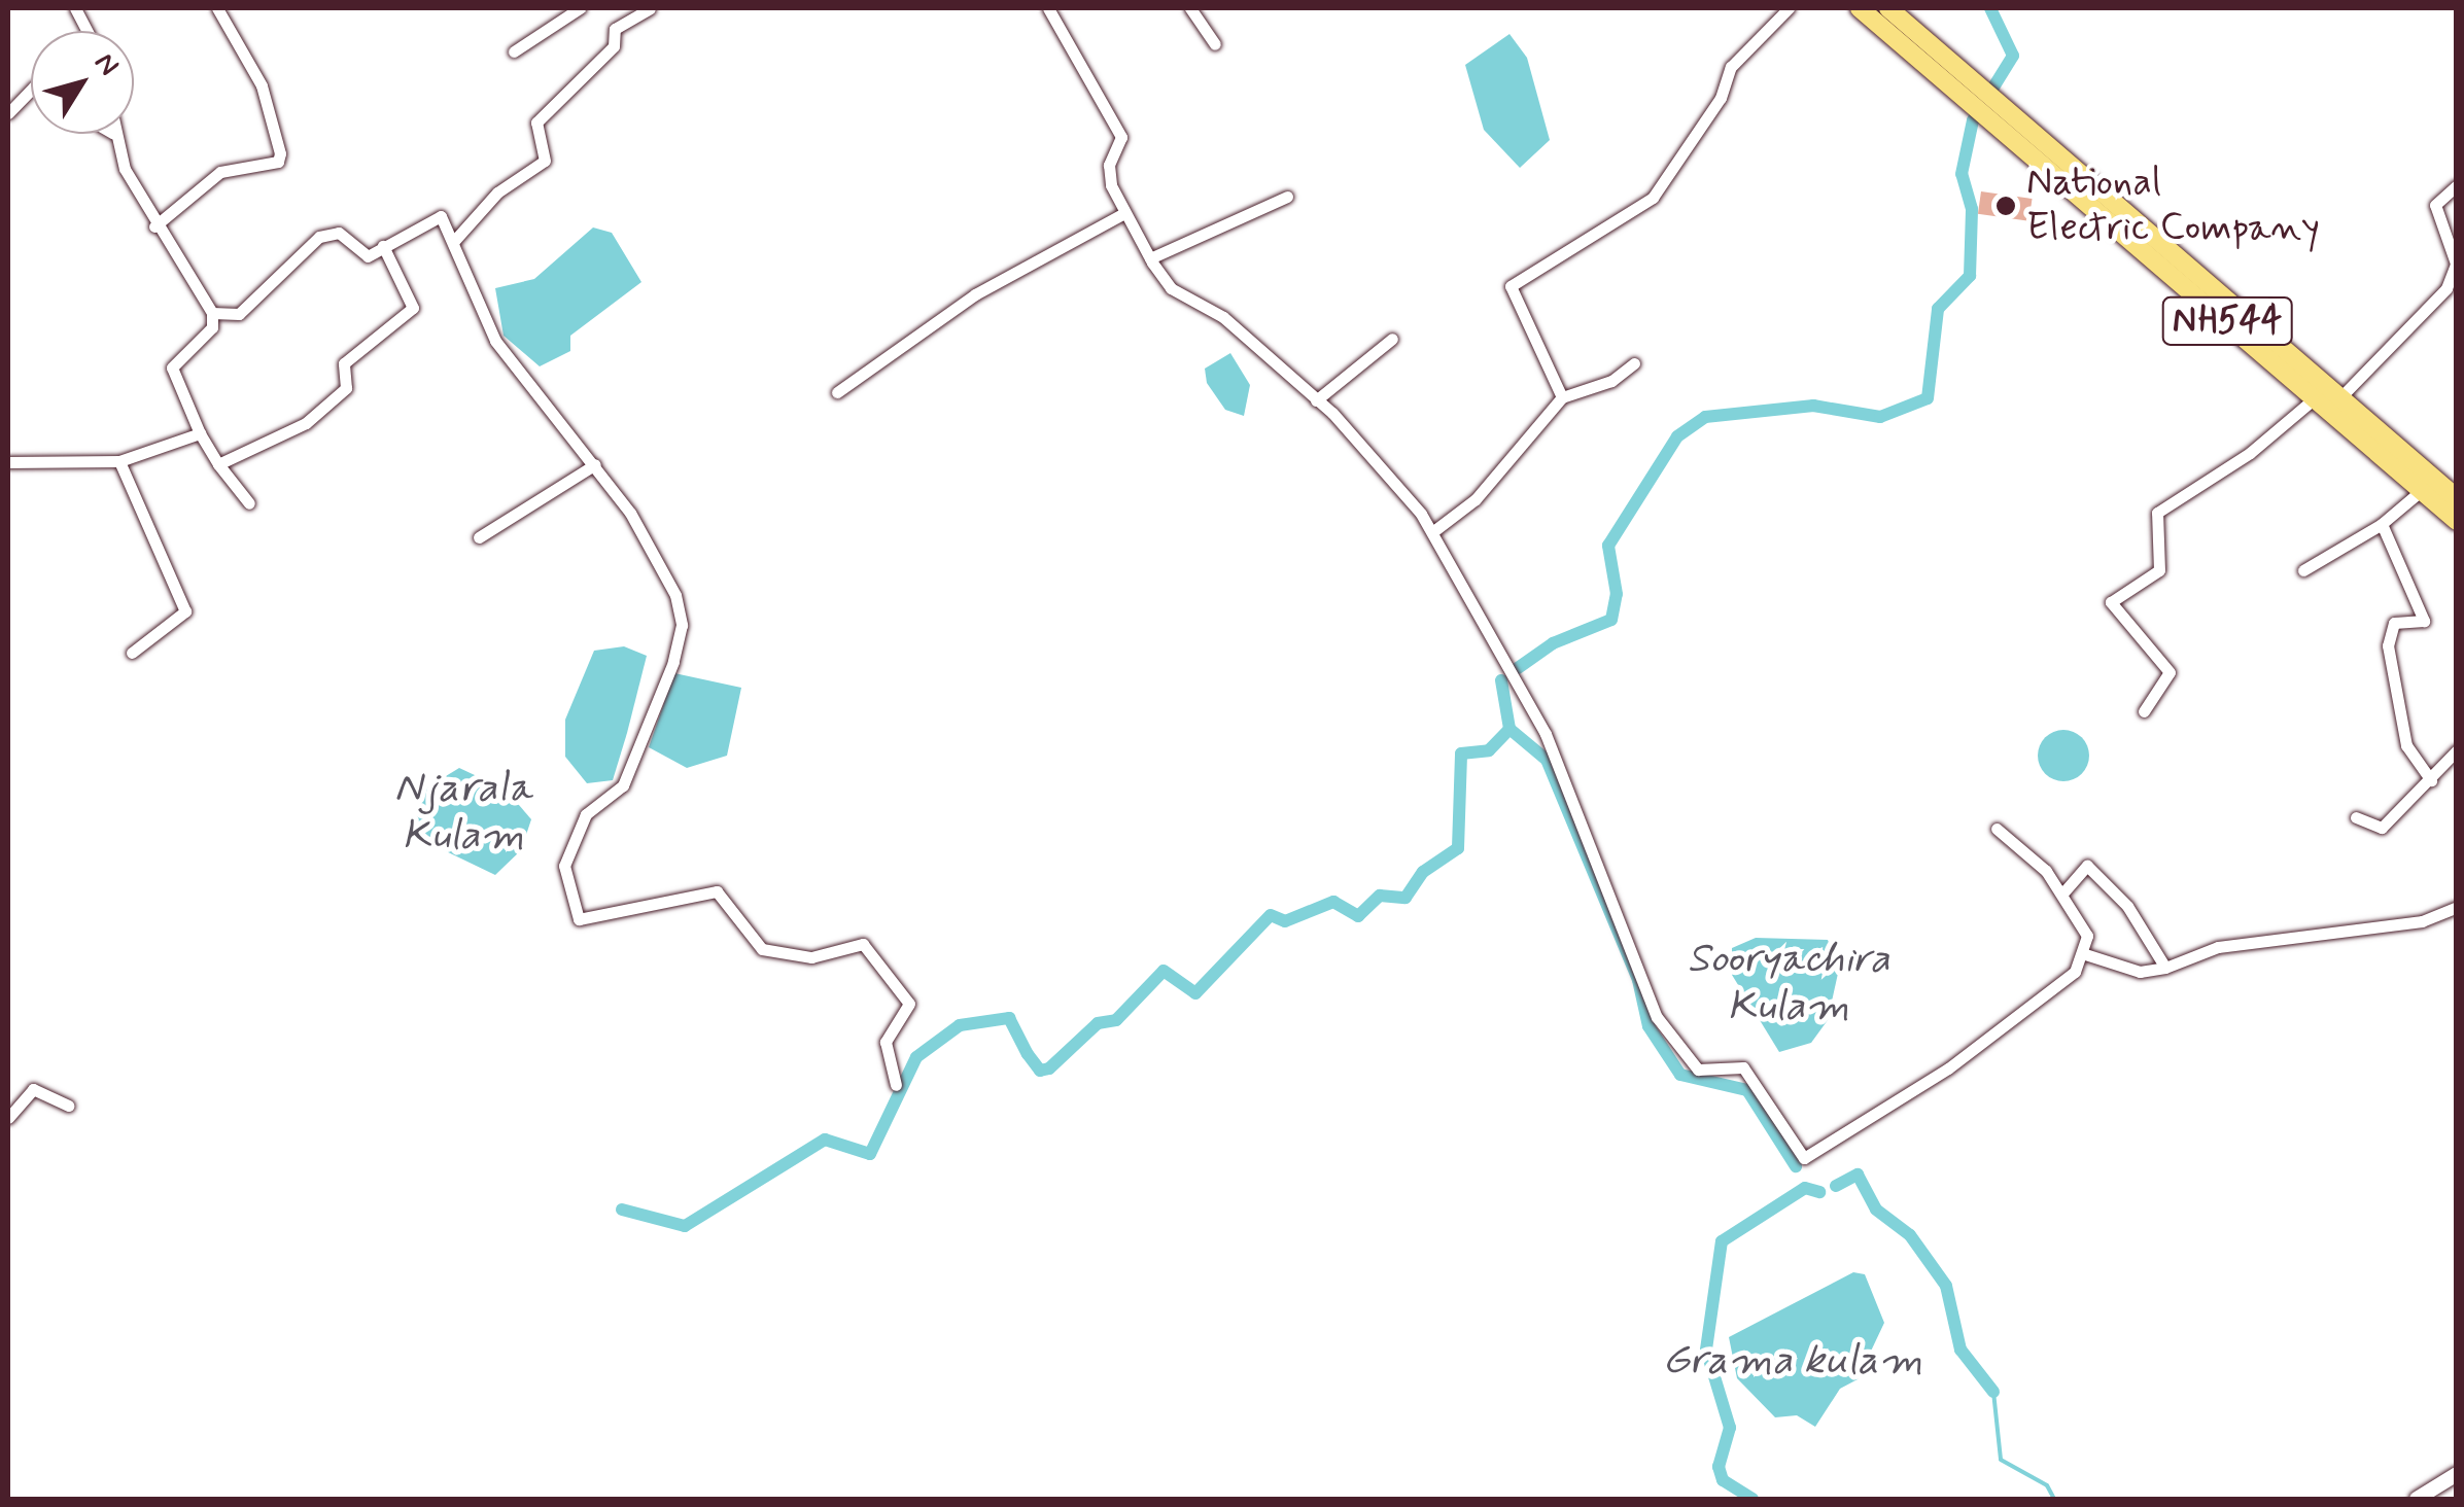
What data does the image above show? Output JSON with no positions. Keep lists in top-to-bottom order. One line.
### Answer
{"streets":{"highway":["NH544"]},"water":["Njarala Kulam","Sooryachira Kulam","Grama kulam"],"places":["National Electric Company"],"north":"top right"}
